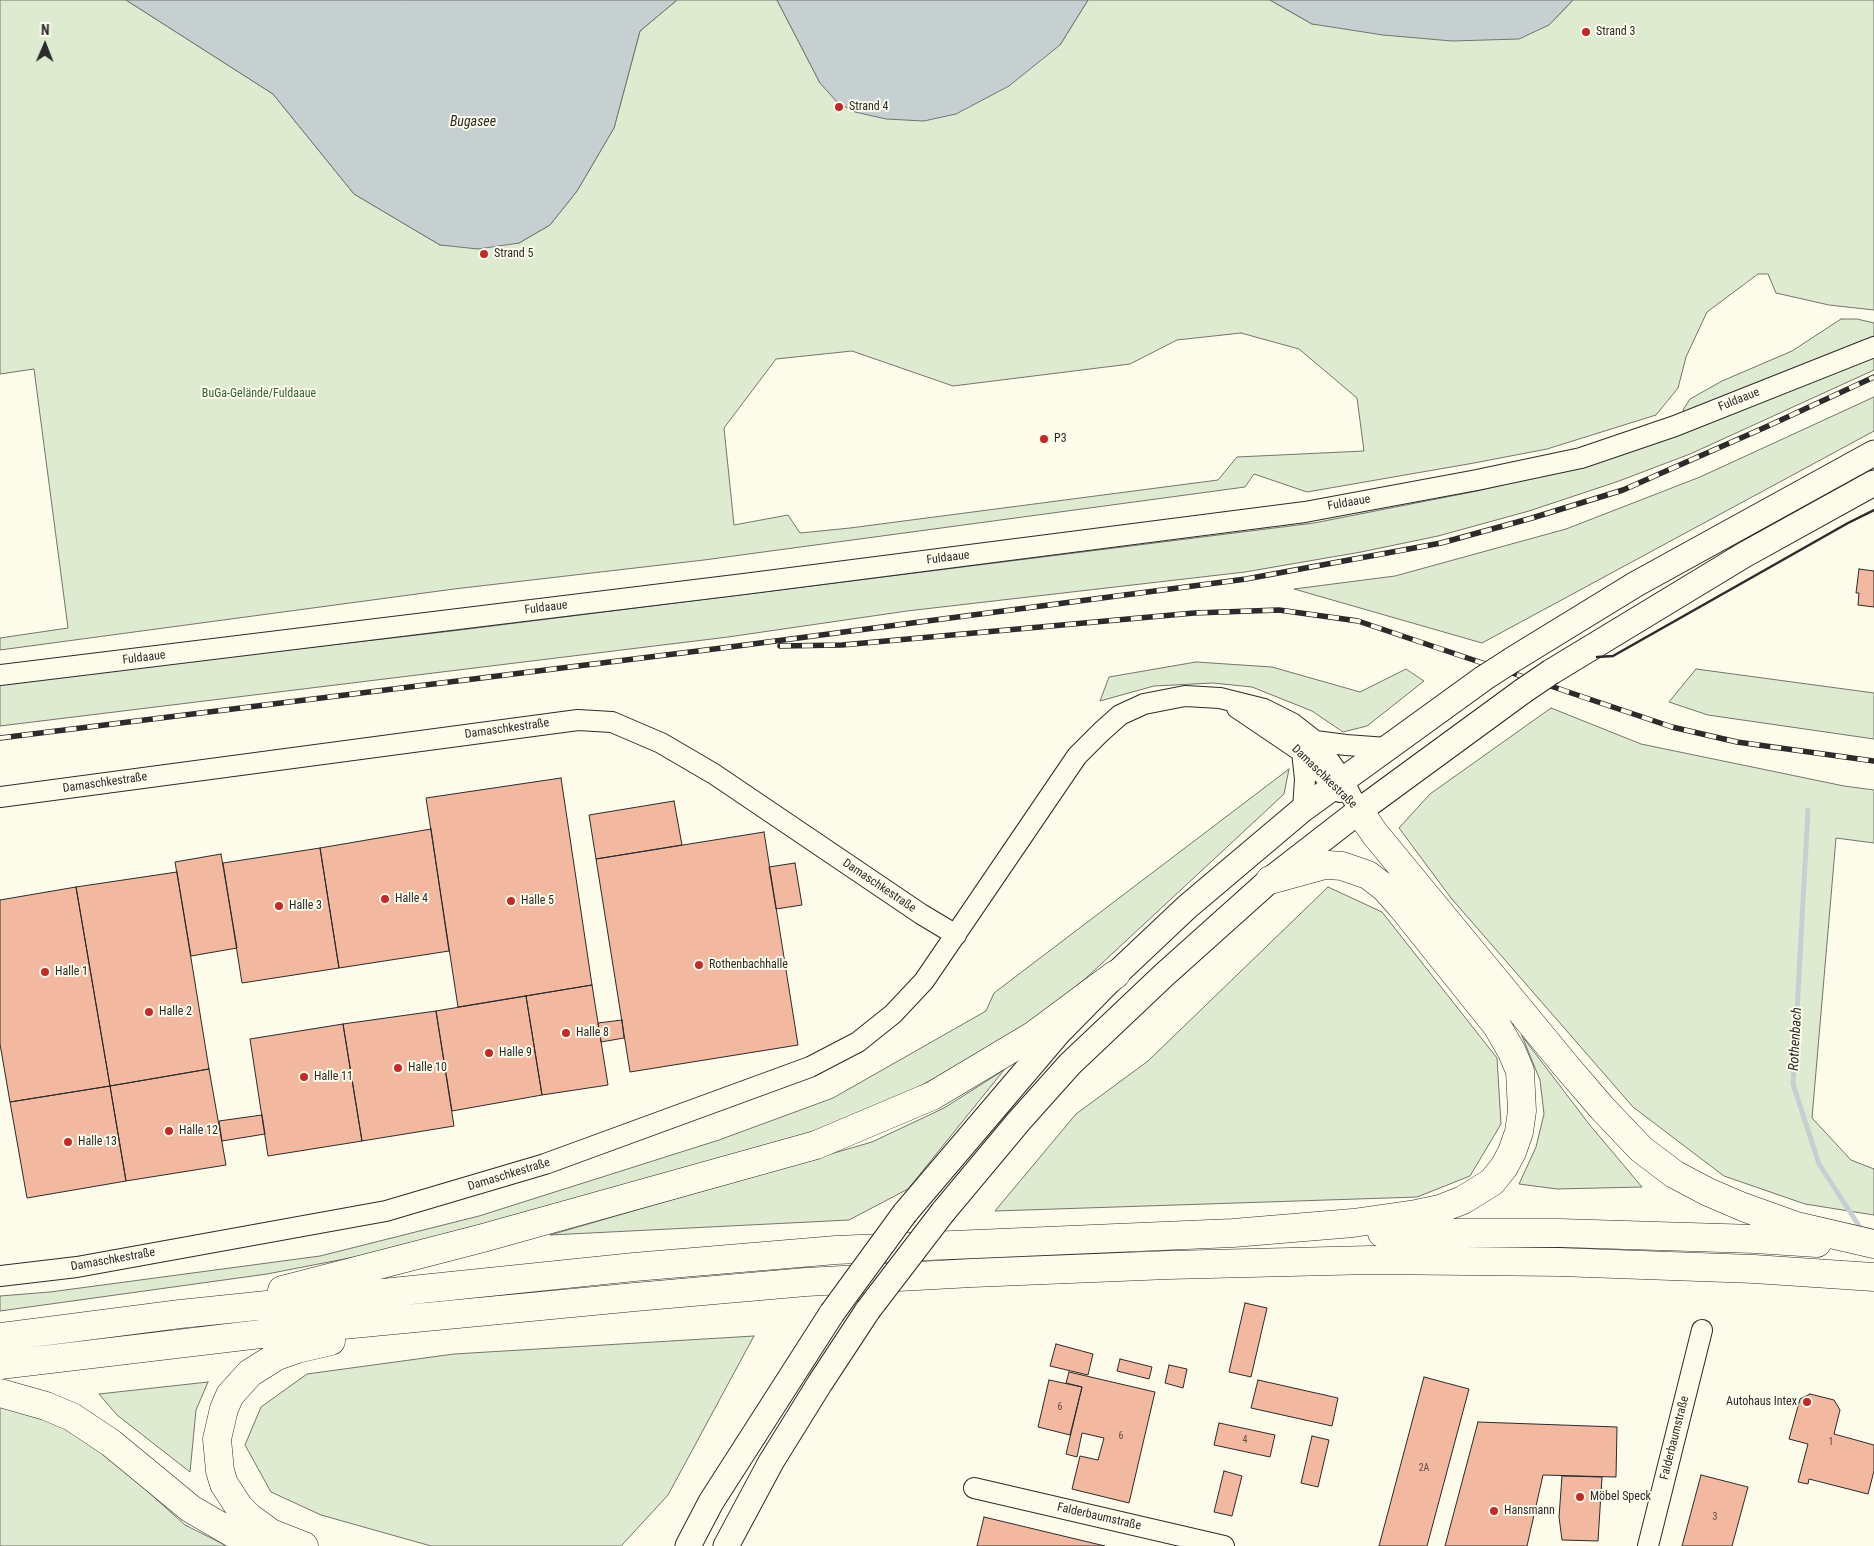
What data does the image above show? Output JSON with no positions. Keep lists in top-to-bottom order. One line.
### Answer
{"streets":{"street":["Fuldaaue","Damaschkestraße","Falderbaumstraße"]},"water":["Bugasee","Rothenbach"],"parks":["BuGa-Gelände/Fuldaaue"],"places":["Strand 3","Strand 4","Strand 5","P3","Halle 4","Halle 5","Halle 3","Rothenbachhalle","Halle 1","Halle 2","Halle 8","Halle 9","Halle 10","Halle 11","Halle 12","Halle 13","Autohaus Intex","Möbel Speck","Hansmann"],"house_numbers":["6","6","4","1","2A","3"],"north":"top"}
